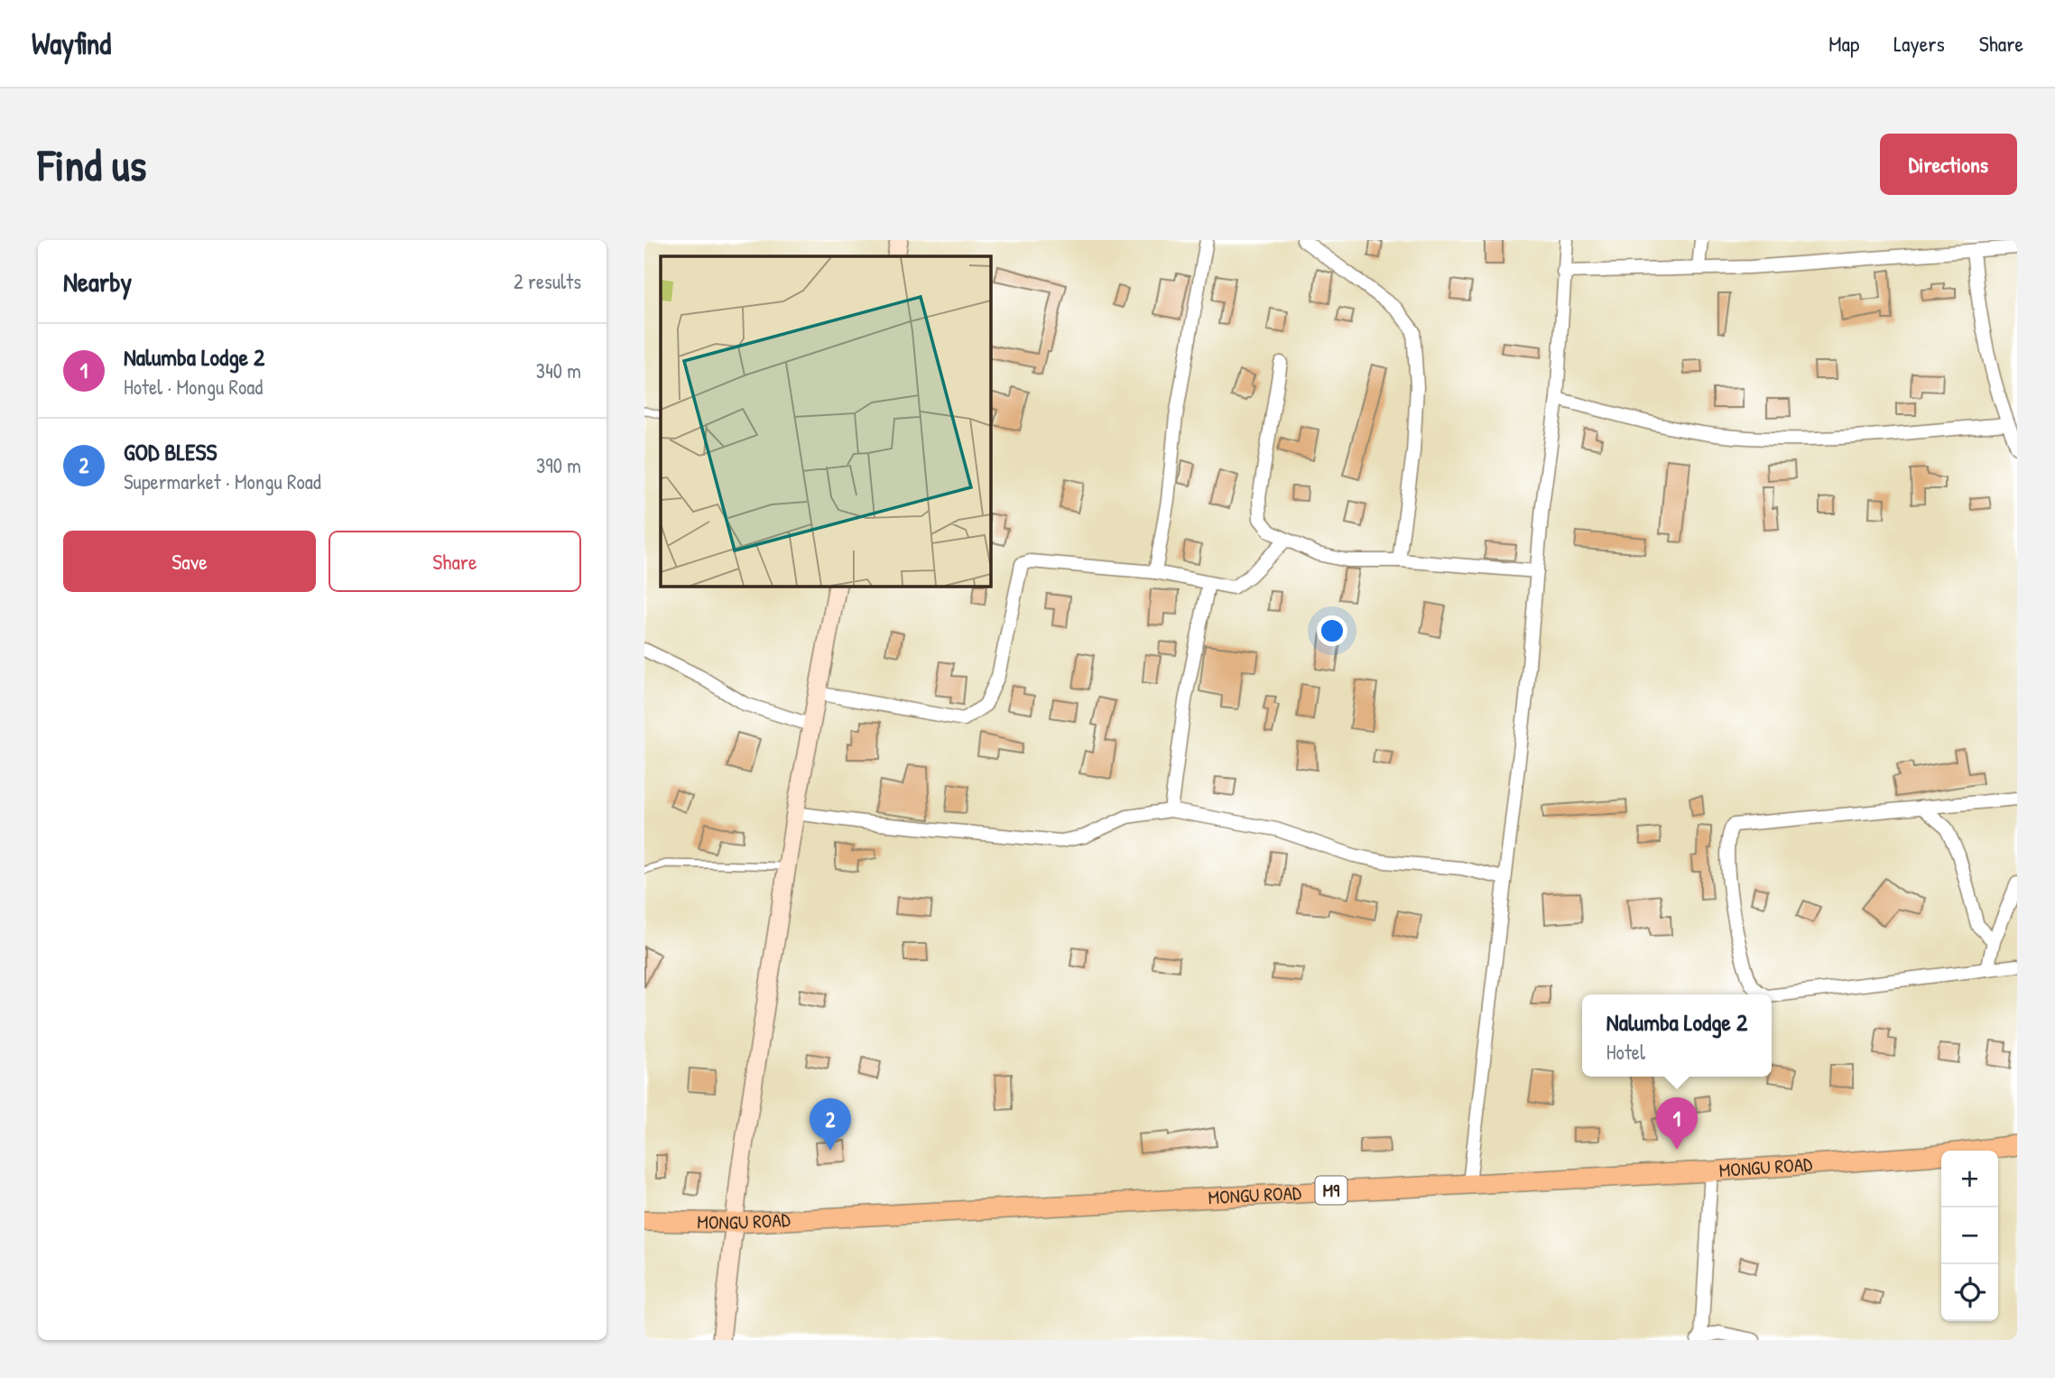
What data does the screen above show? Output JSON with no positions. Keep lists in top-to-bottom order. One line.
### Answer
{"streets":{"main road":["MONGU ROAD","M9"]},"page":{"header":"Wayfind","nav":["Map","Layers","Share"],"buttons":["Directions",["Save","Share"]],"title":"Find us","heading":["Nearby","2 results"],"list":[{"mark":"1","name":"Nalumba Lodge 2","note":"Hotel · Mongu Road","value":"340 m"},{"mark":"2","name":"GOD BLESS","note":"Supermarket · Mongu Road","value":"390 m"}],"popup":["Nalumba Lodge 2","Hotel"],"pins":["1","2"],"map_buttons":["+","−"]}}
